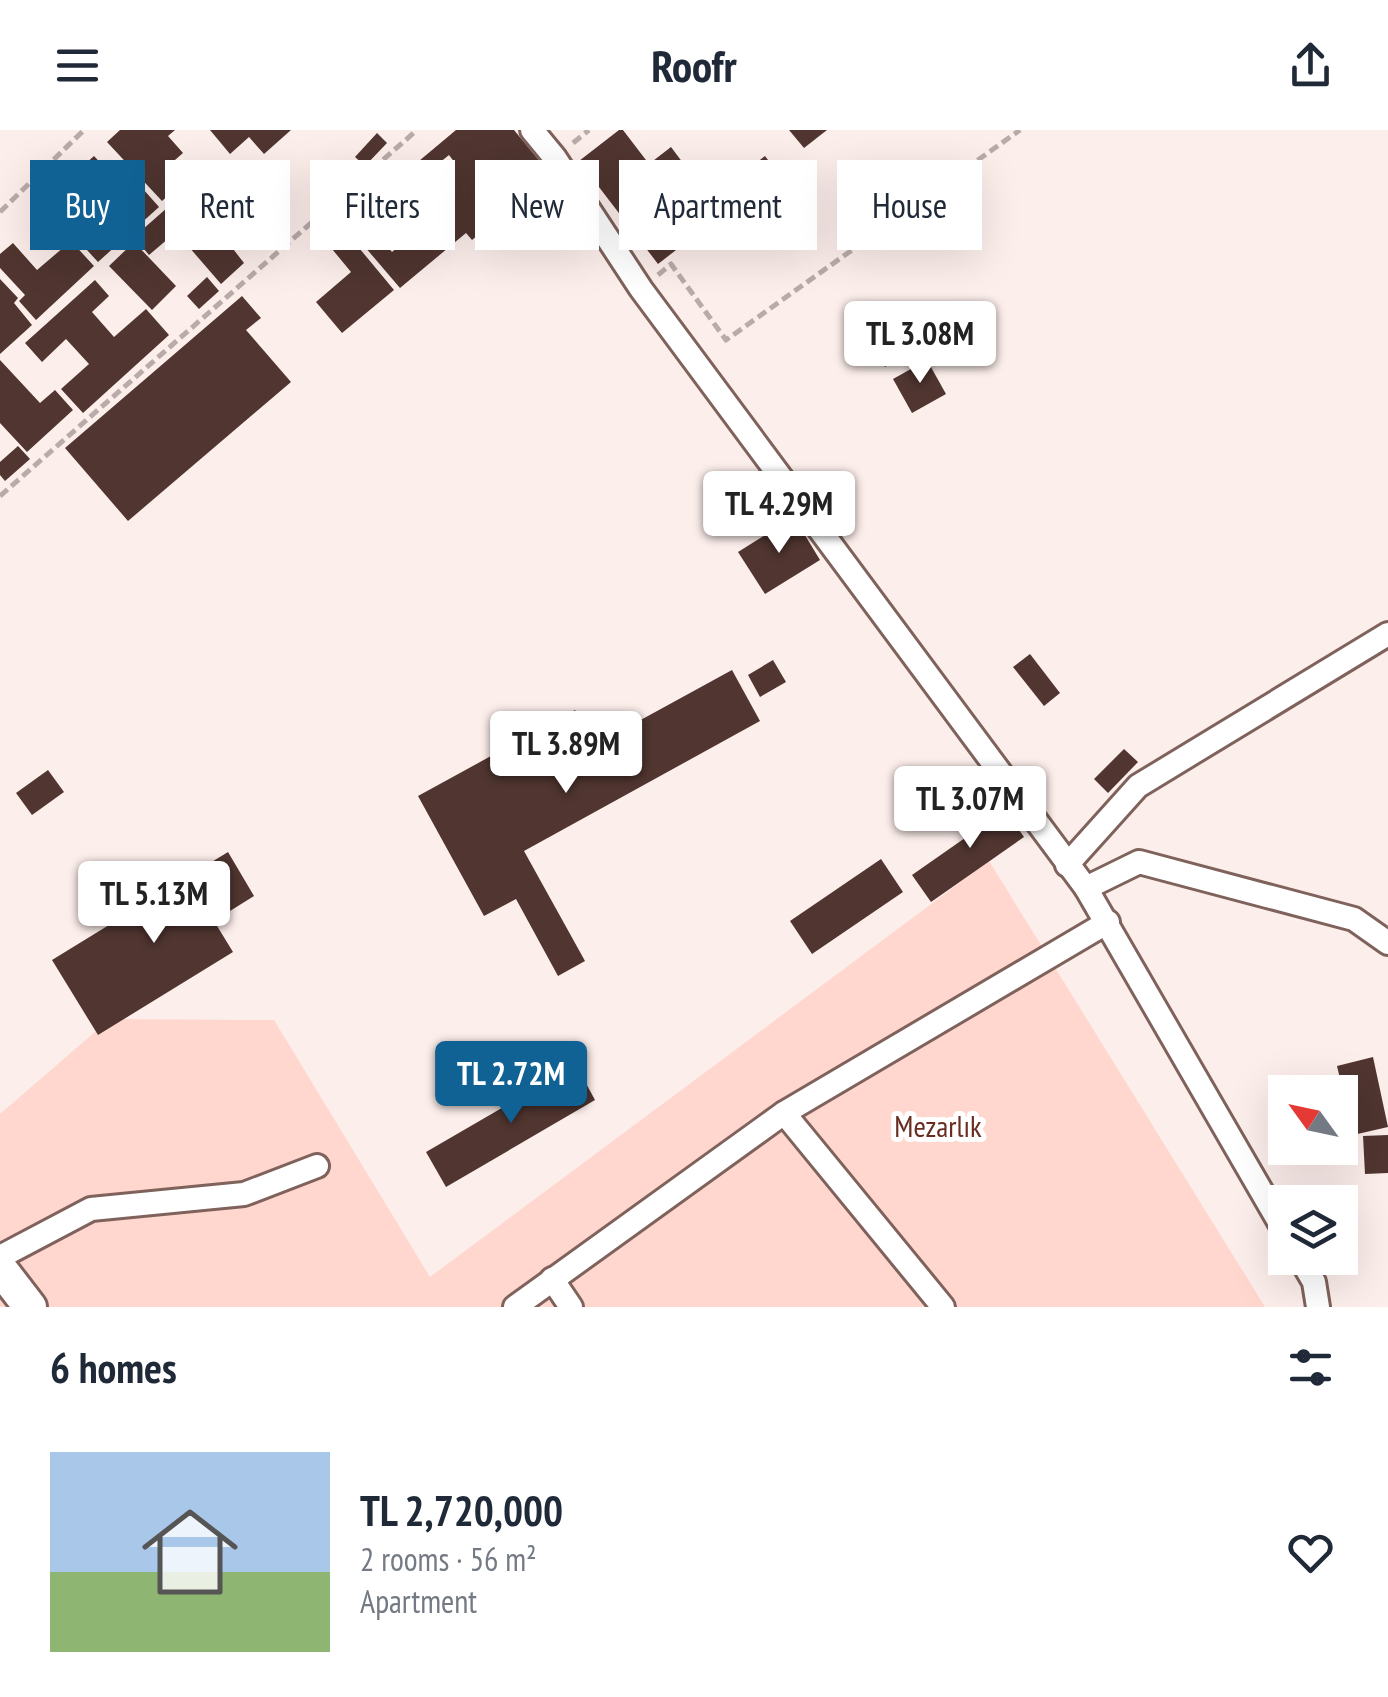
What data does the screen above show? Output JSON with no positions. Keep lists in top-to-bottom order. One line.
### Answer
{"parks":["Mezarlık"],"north":"top left","page":{"header":"Roofr","chip":["Buy","Rent","Filters","New","Apartment","House"],"price":["TL 3.08M","TL 4.29M","TL 3.89M","TL 3.07M","TL 5.13M","TL 2.72M"],"heading":"6 homes","list":[{"name":"TL 2,720,000","note":"2 rooms · 56 m² · Apartment"}]}}
